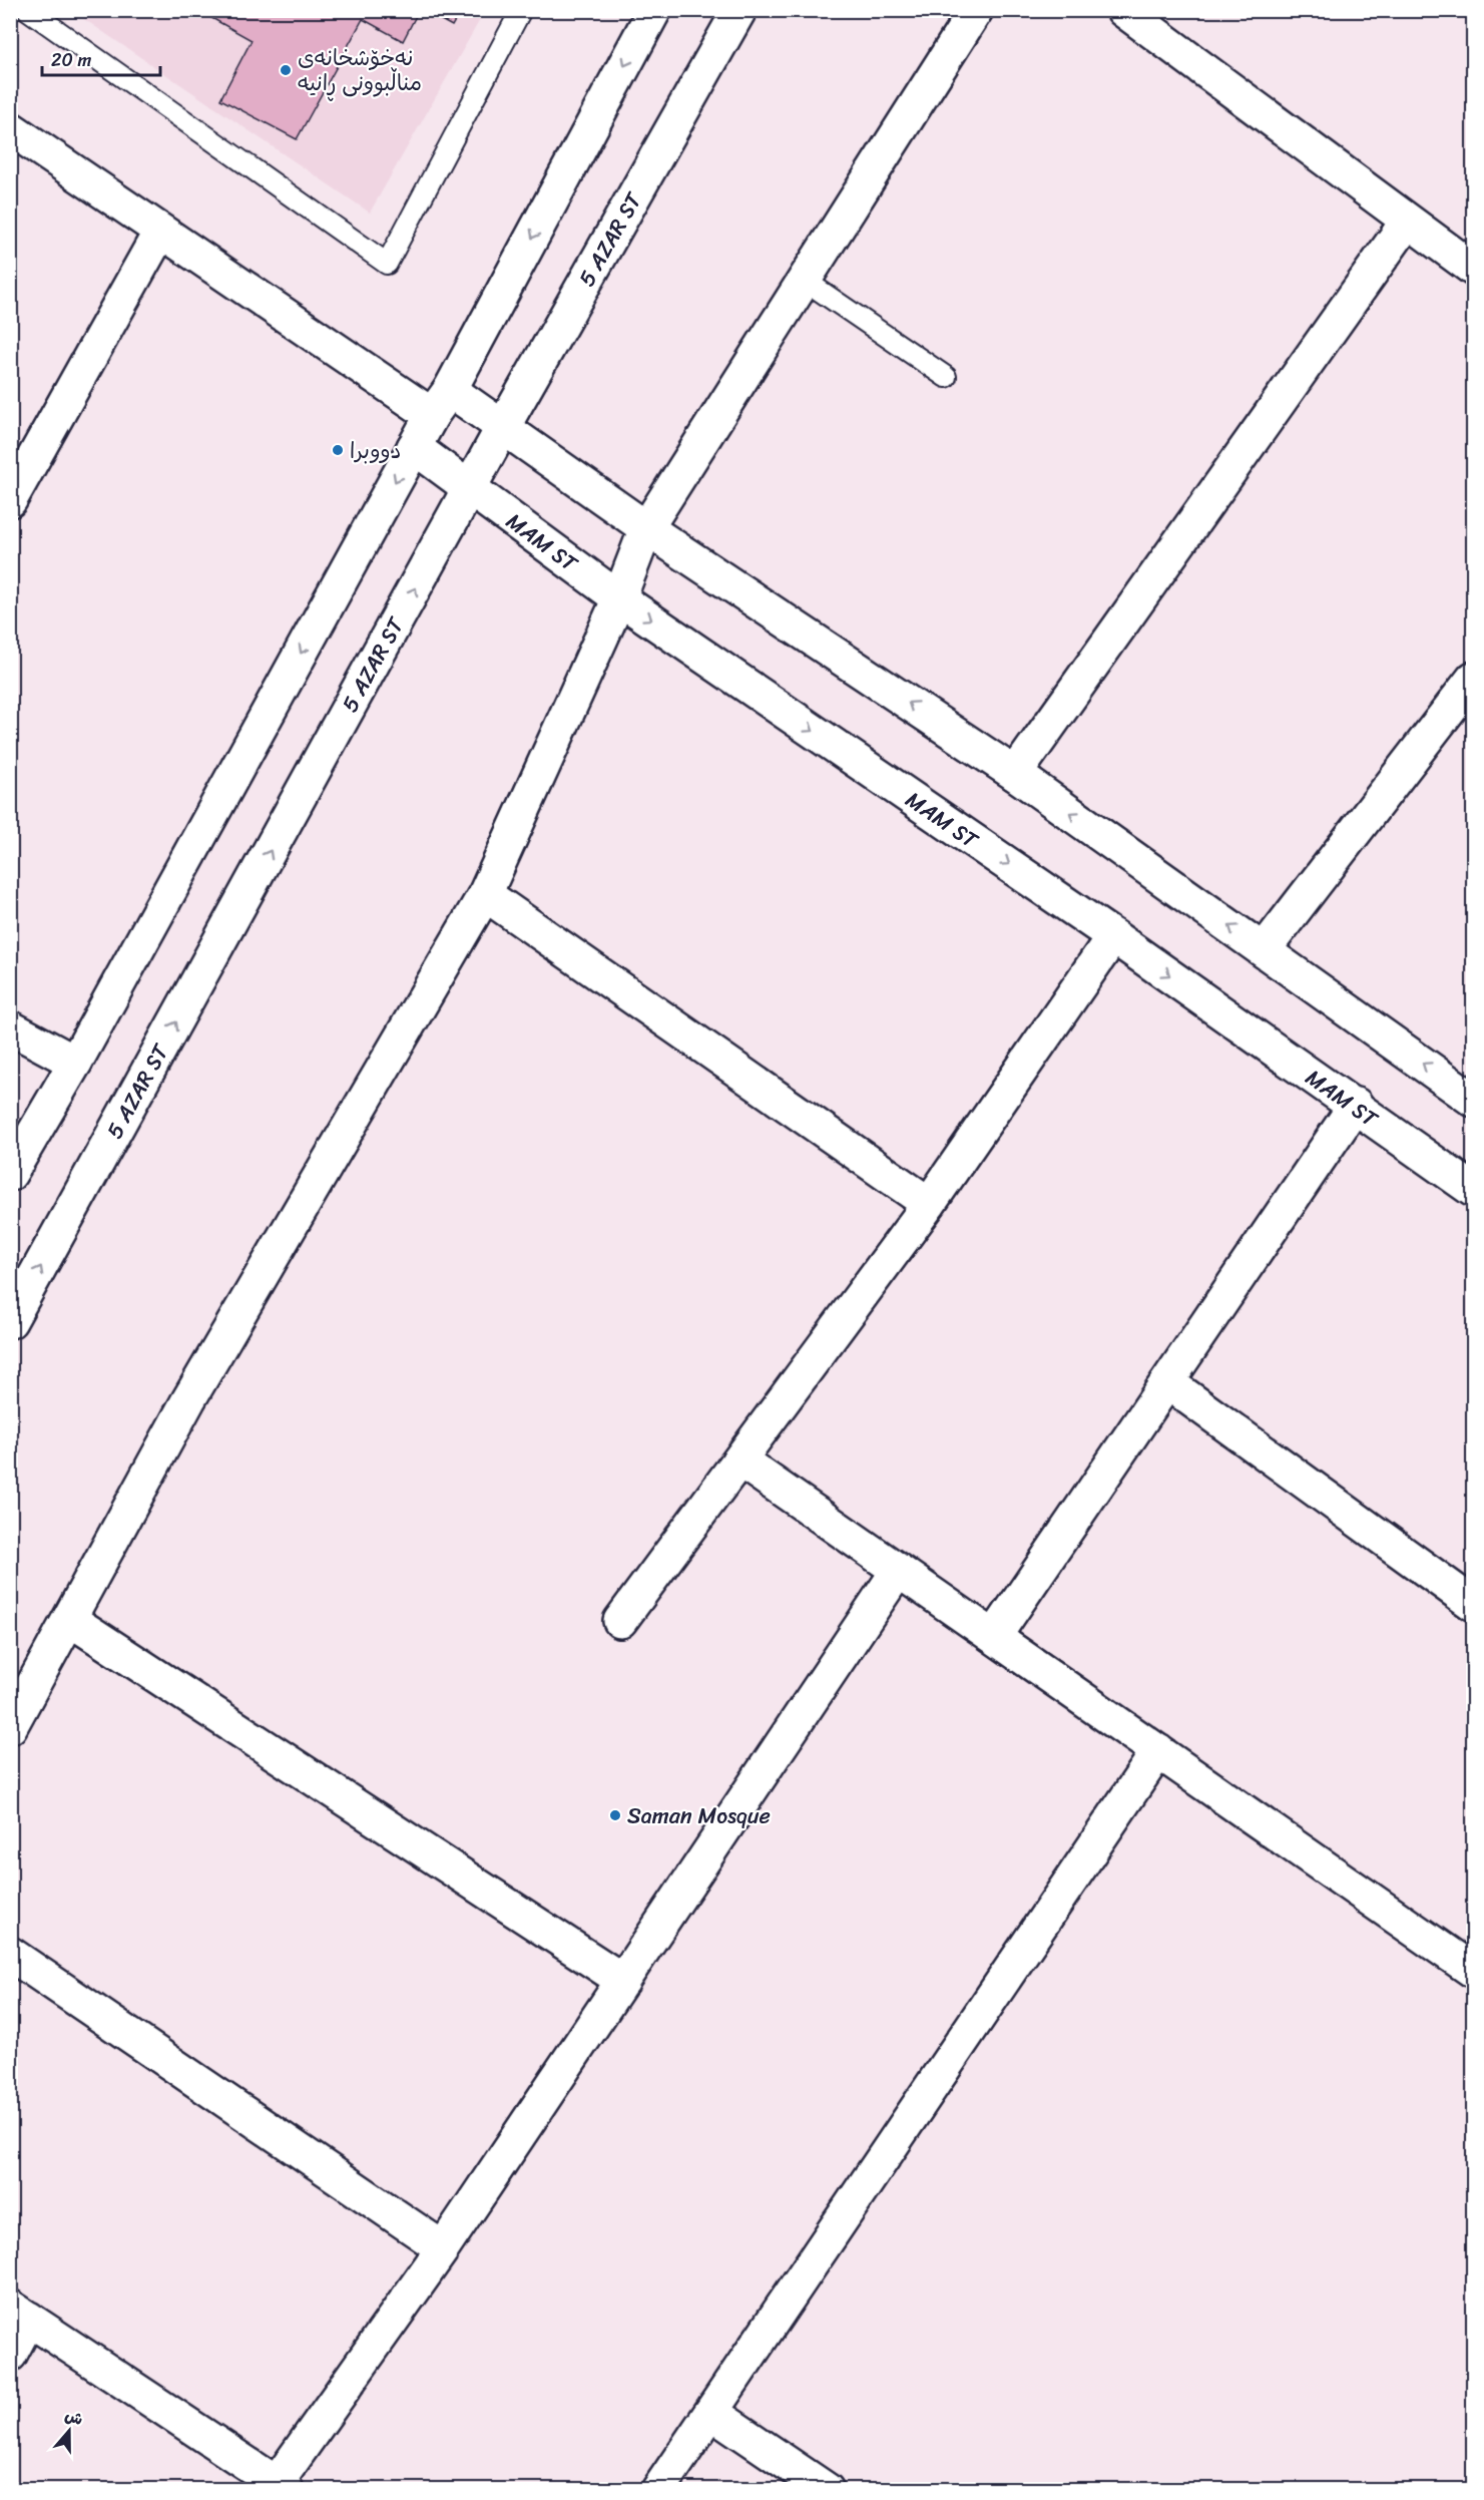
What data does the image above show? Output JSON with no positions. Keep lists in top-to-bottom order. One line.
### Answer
{"streets":{"street":["5 AZAR ST","MAM ST"]},"crossings":[["5 AZAR ST","MAM ST"]],"places":["نەخۆشخانەی مناڵبوونی ڕانیە","دووبرا","Saman Mosque"],"scale_bar":"20 m","north":"top"}
